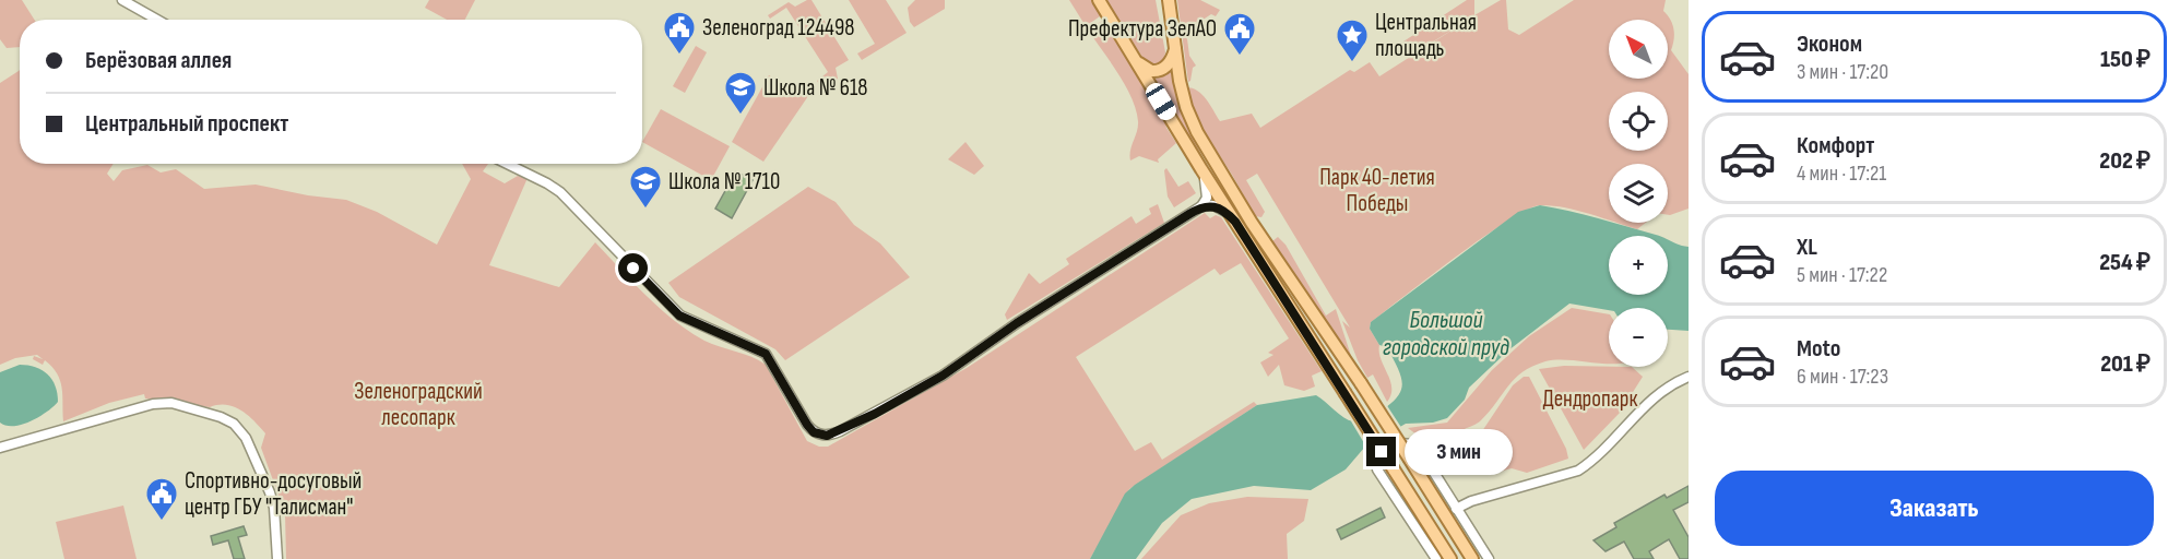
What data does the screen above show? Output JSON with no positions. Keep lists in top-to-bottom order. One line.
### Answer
{"water":["Большой городской пруд"],"parks":["Парк 40-летия Победы","Зеленоградский лесопарк","Дендропарк"],"places":{"public building":["Зеленоград 124498","Префектура ЗелАО","Спортивно-досуговый центр ГБУ \"Талисман\""],"place":["Центральная площадь"],"school or university":["Школа № 618","Школа № 1710"]},"north":"top left","page":{"list":[{"name":"Эконом","note":"3 мин · 17:20","value":"150 ₽"},{"name":"Комфорт","note":"4 мин · 17:21","value":"202 ₽"},{"name":"XL","note":"5 мин · 17:22","value":"254 ₽"},{"name":"Moto","note":"6 мин · 17:23","value":"201 ₽"}],"map_buttons":["+","−"],"banner":["Берёзовая аллея","Центральный проспект"],"bubble":"3 мин","buttons":"Заказать"}}
